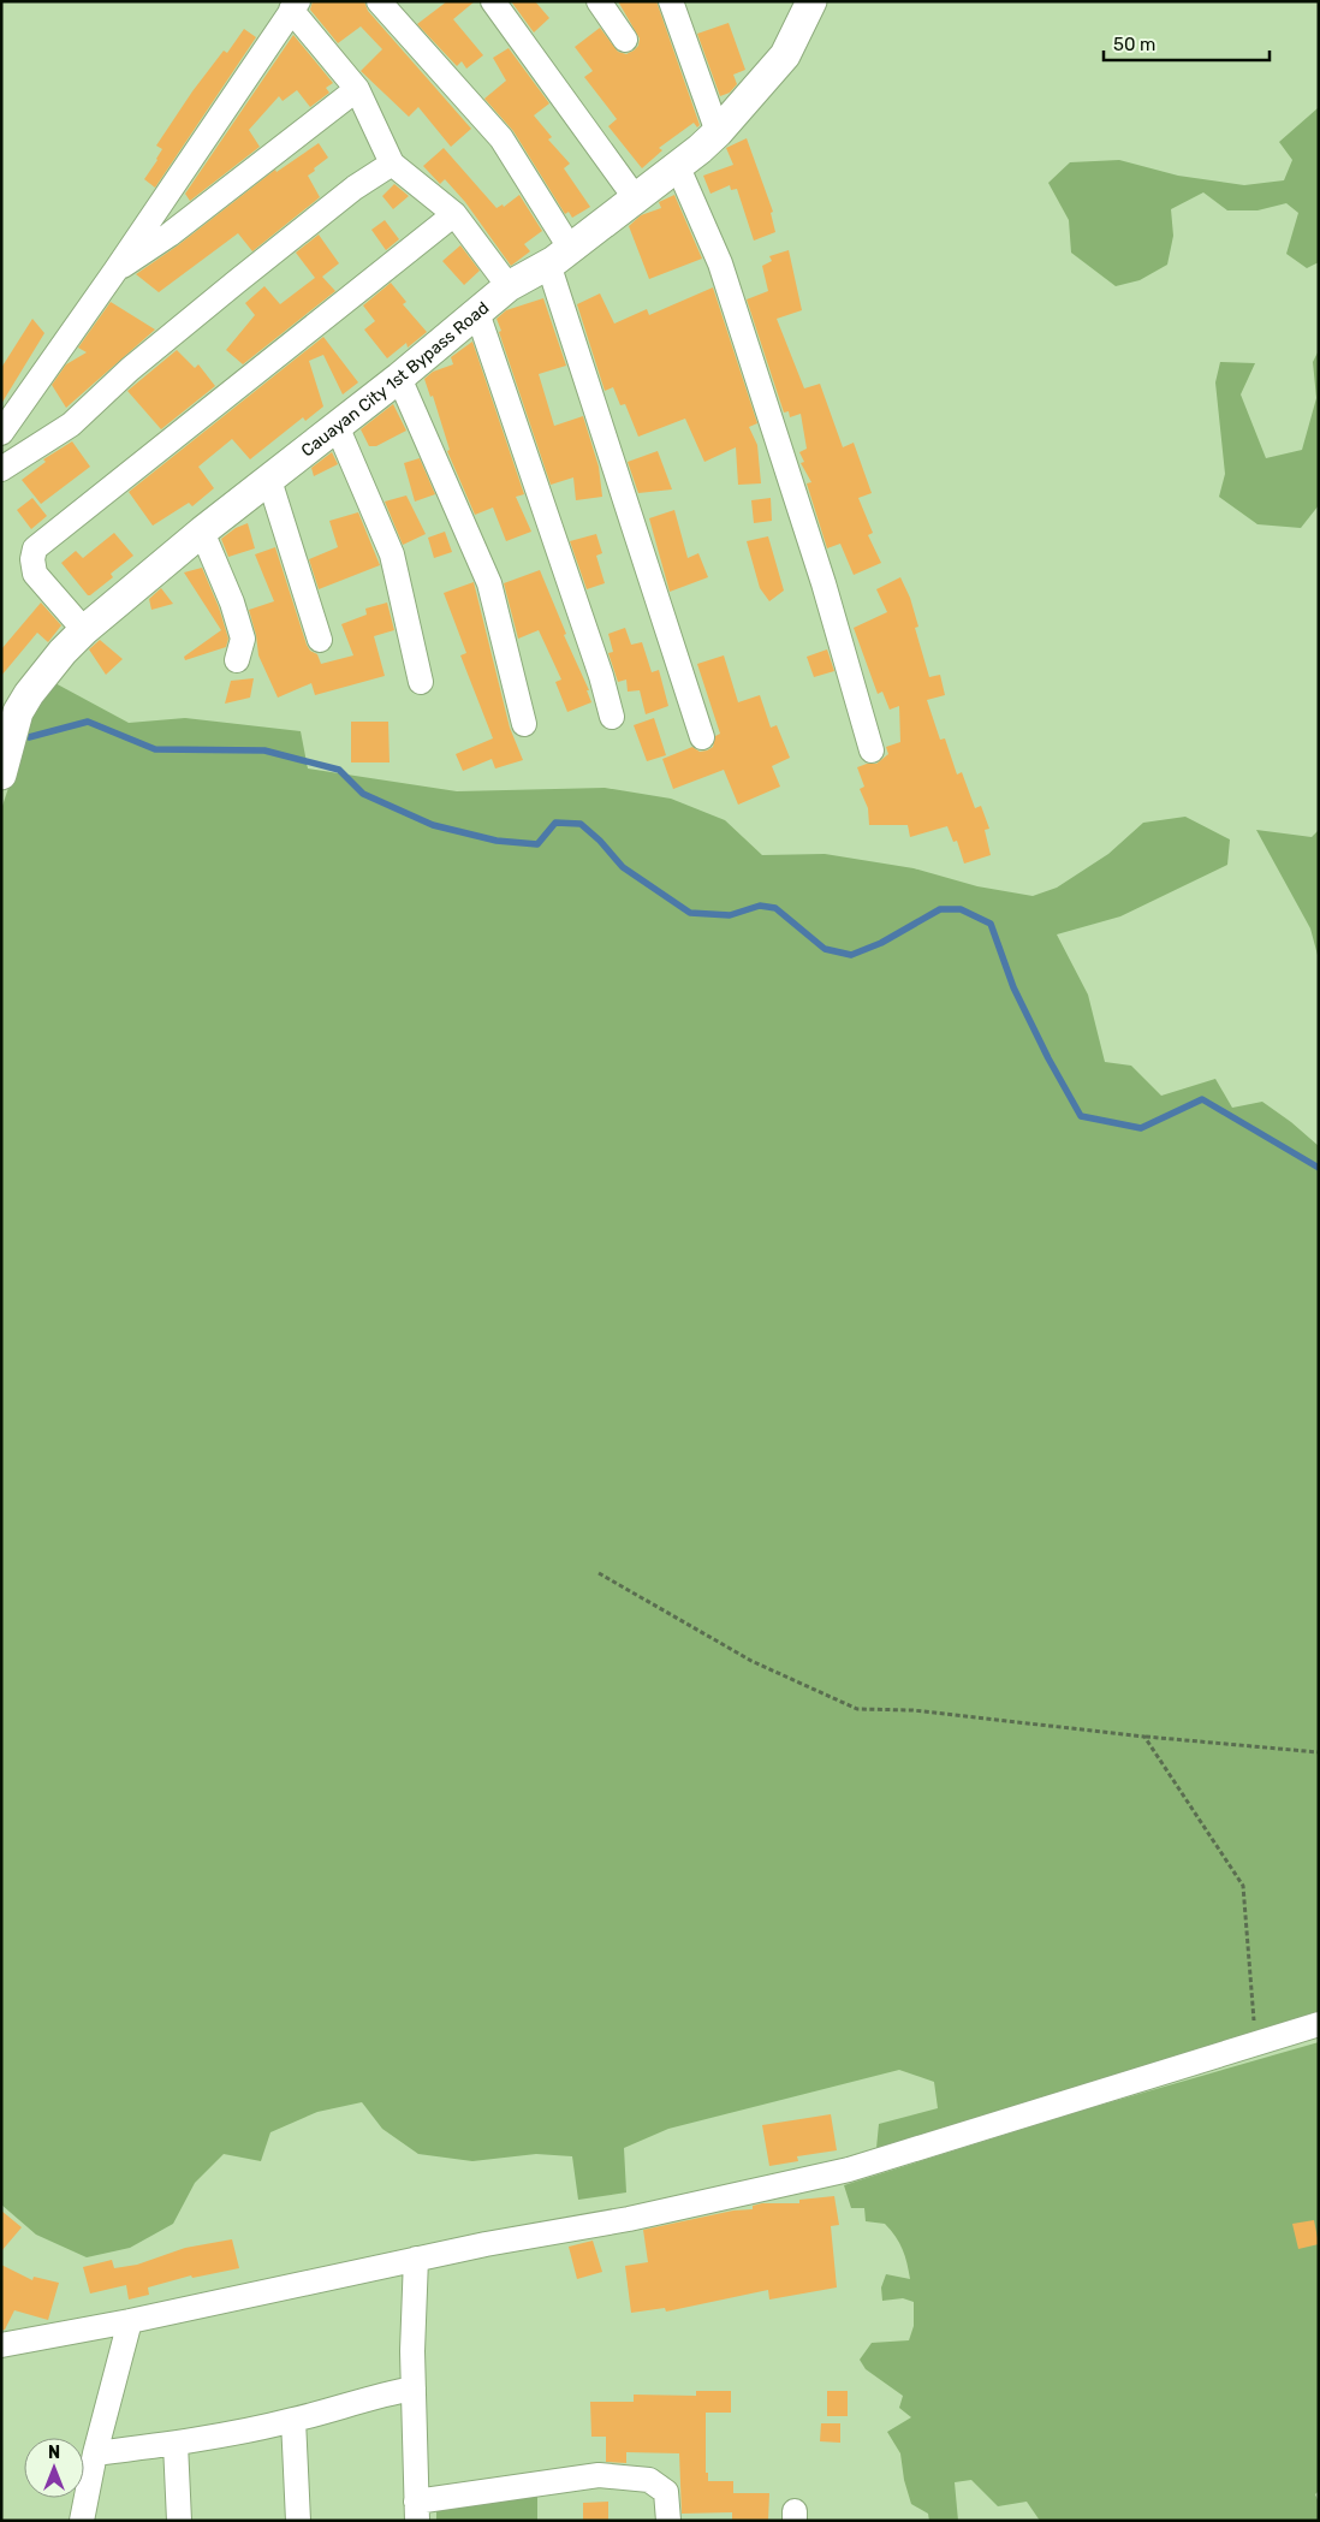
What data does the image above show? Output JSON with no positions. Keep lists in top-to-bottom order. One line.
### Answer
{"streets":{"main road":["Cauayan City 1st Bypass Road"]},"scale_bar":"50 m","north":"top"}
